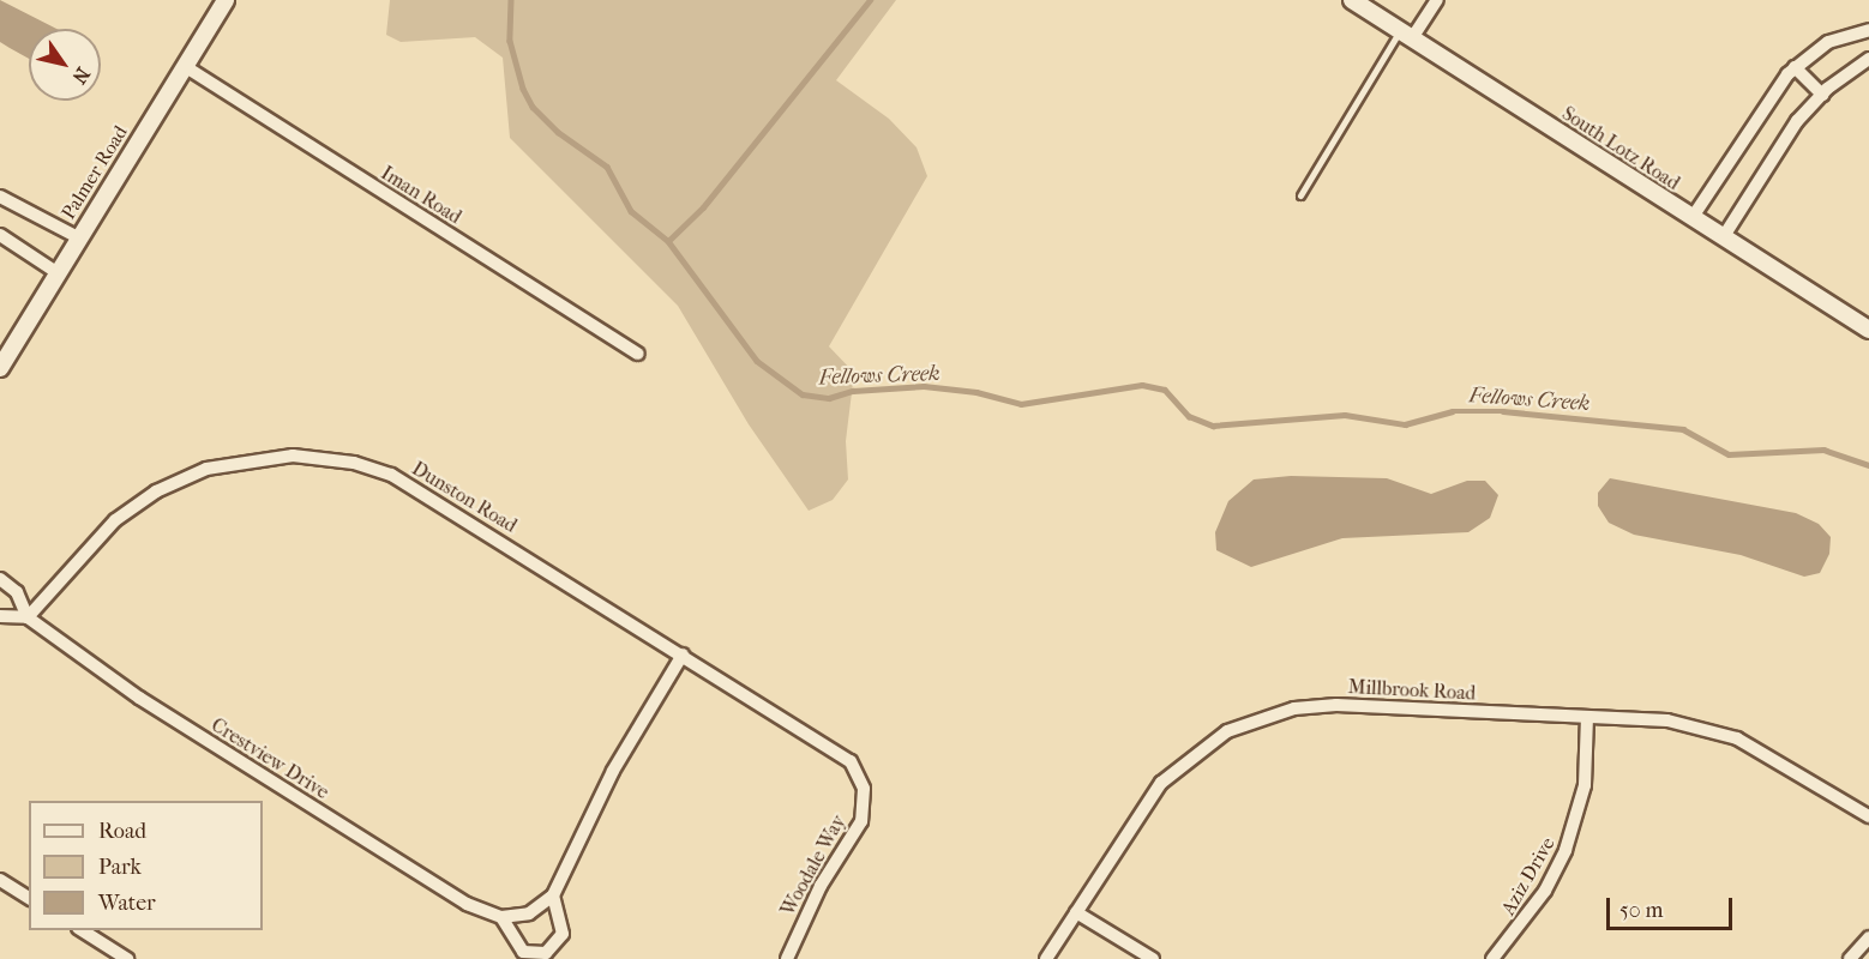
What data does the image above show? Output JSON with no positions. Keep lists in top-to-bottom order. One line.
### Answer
{"streets":{"street":["South Lotz Road","Palmer Road","Iman Road","Dunston Road","Millbrook Road","Crestview Drive","Woodale Way","Aziz Drive"]},"crossings":[["Palmer Road","Iman Road"],["Dunston Road","Crestview Drive"],["Dunston Road","Woodale Way"],["Millbrook Road","Aziz Drive"]],"water":["Fellows Creek"],"legend":["Road","Park","Water"],"scale_bar":"50 m","north":"bottom right"}
